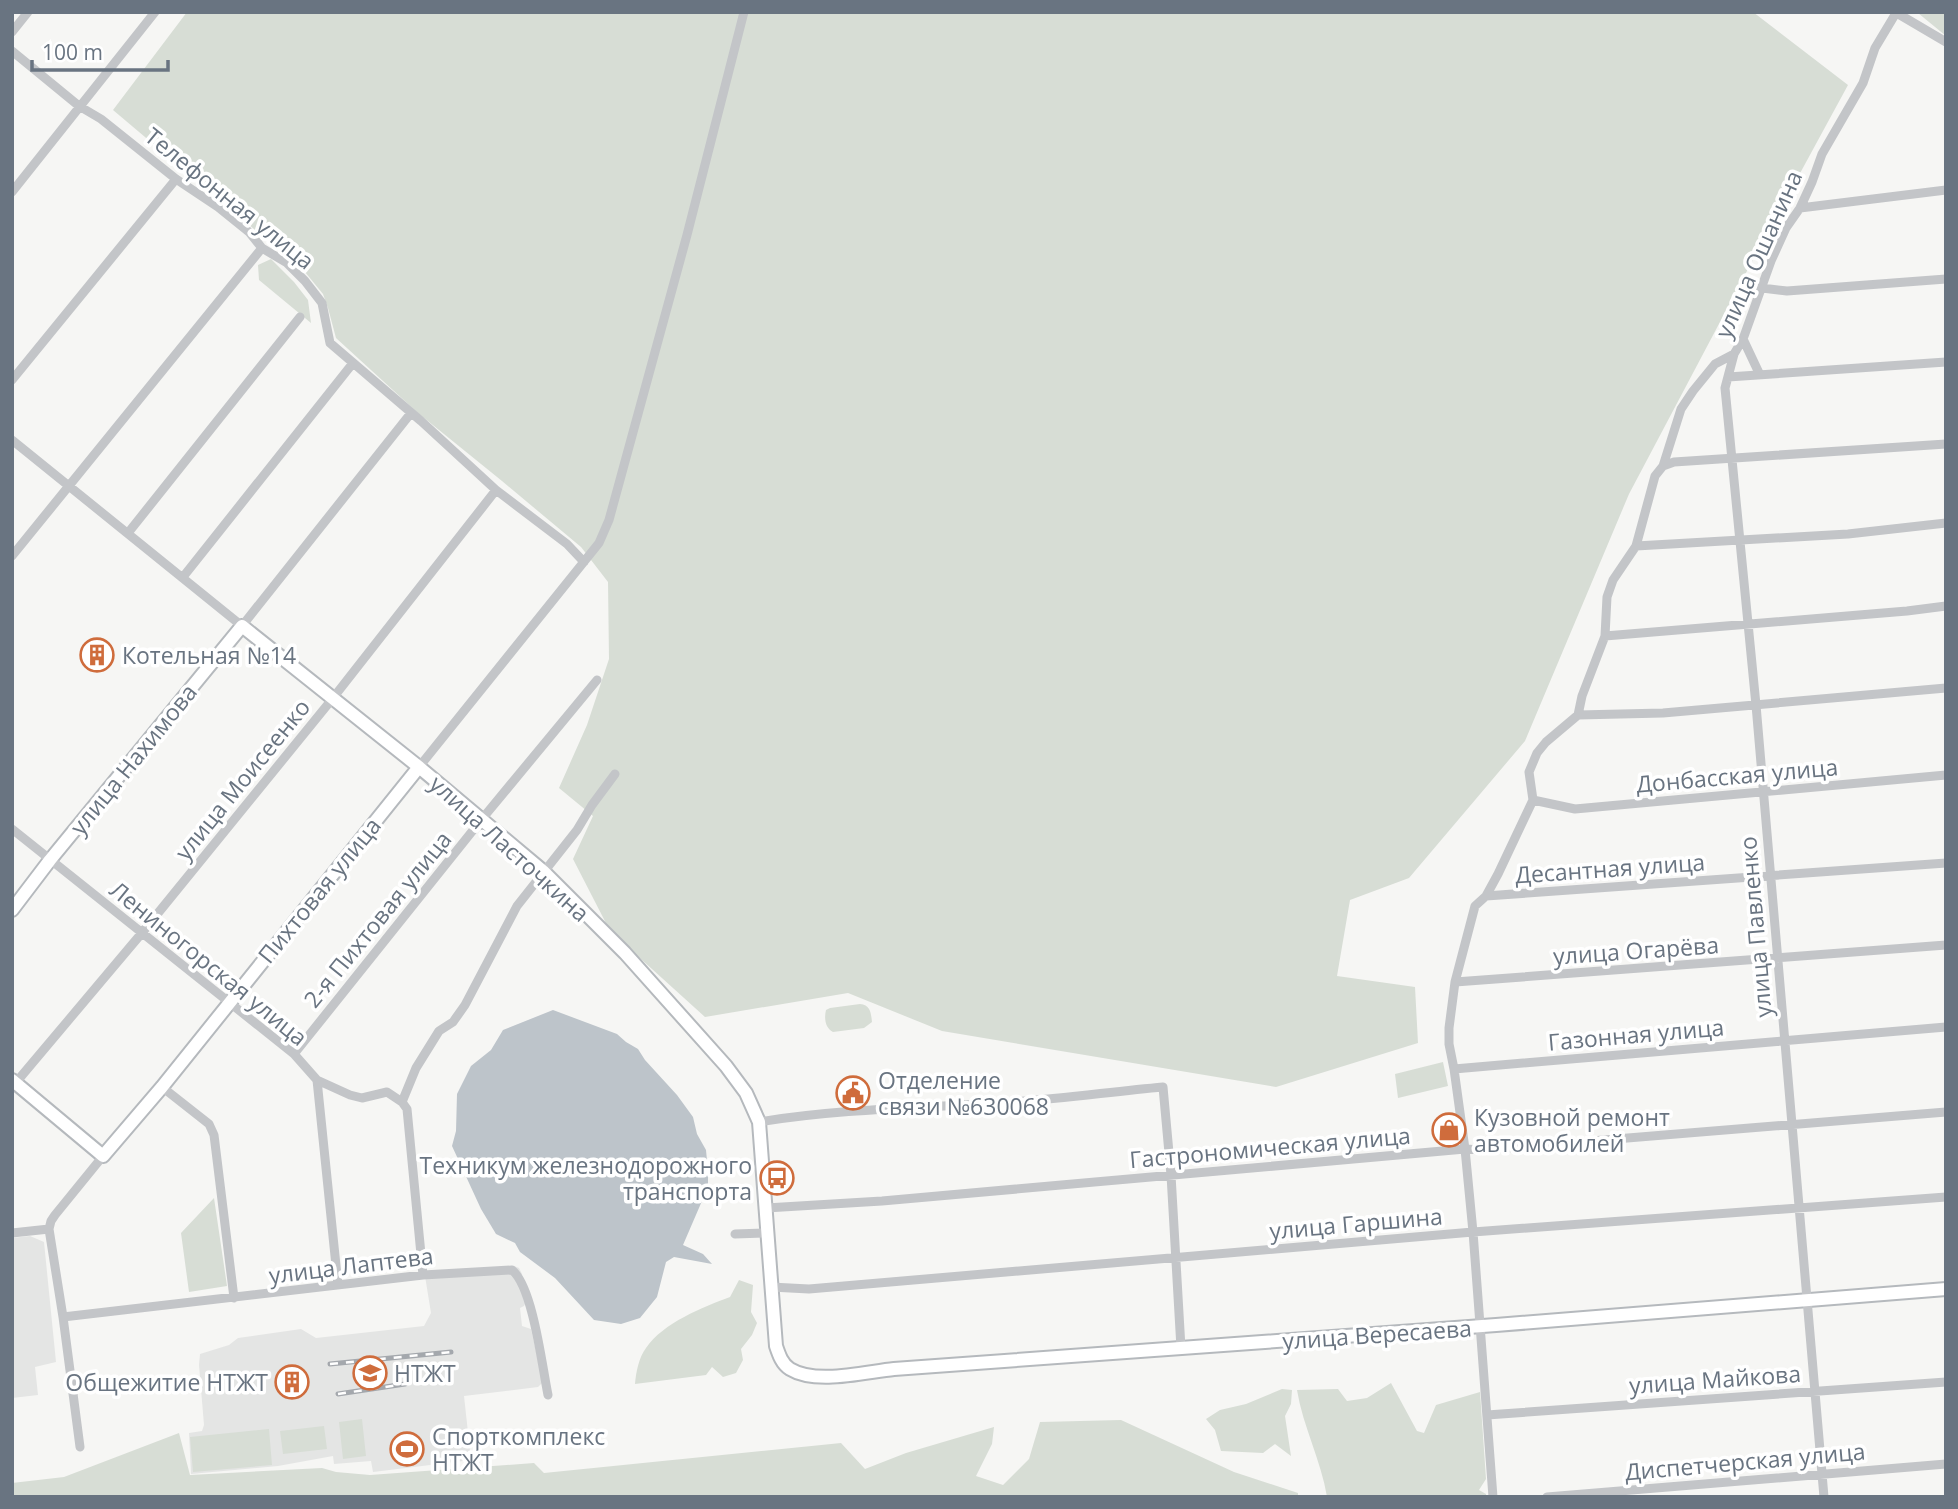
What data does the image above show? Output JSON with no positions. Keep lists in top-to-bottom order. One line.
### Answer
{"streets":{"street":["Телефонная улица","улица Ошанина","улица Нахимова","Донбасская улица","улица Моисеенко","улица Ласточкина","Десантная улица","Пихтовая улица","2-я Пихтовая улица","улица Павленко","улица Огарёва","Лениногорская улица","Газонная улица","Гастрономическая улица","улица Гаршина","улица Лаптева","улица Вересаева","улица Майкова","Диспетчерская улица"]},"crossings":[["Телефонная улица","улица Нахимова"],["Телефонная улица","улица Моисеенко"],["Телефонная улица","Пихтовая улица"],["улица Ошанина","улица Павленко"],["улица Нахимова","улица Ласточкина"],["улица Нахимова","Лениногорская улица"],["Донбасская улица","улица Павленко"],["улица Моисеенко","улица Ласточкина"],["улица Моисеенко","Лениногорская улица"],["улица Ласточкина","Пихтовая улица"],["улица Ласточкина","2-я Пихтовая улица"],["улица Ласточкина","Гастрономическая улица"],["улица Ласточкина","улица Гаршина"],["улица Ласточкина","улица Вересаева"],["Десантная улица","улица Павленко"],["Пихтовая улица","Лениногорская улица"],["2-я Пихтовая улица","Лениногорская улица"],["улица Павленко","улица Огарёва"],["улица Павленко","Газонная улица"],["улица Павленко","Гастрономическая улица"],["улица Павленко","улица Гаршина"],["улица Павленко","улица Вересаева"],["улица Павленко","улица Майкова"],["улица Павленко","Диспетчерская улица"]],"places":{"building":["Котельная №14","Общежитие НТЖТ"],"public building":["Отделение связи №630068"],"shop":["Кузовной ремонт автомобилей"],"bus stop":["Техникум железнодорожного транспорта"],"school or university":["НТЖТ"],"sports":["Спорткомплекс НТЖТ"]},"scale_bar":"100 m"}
